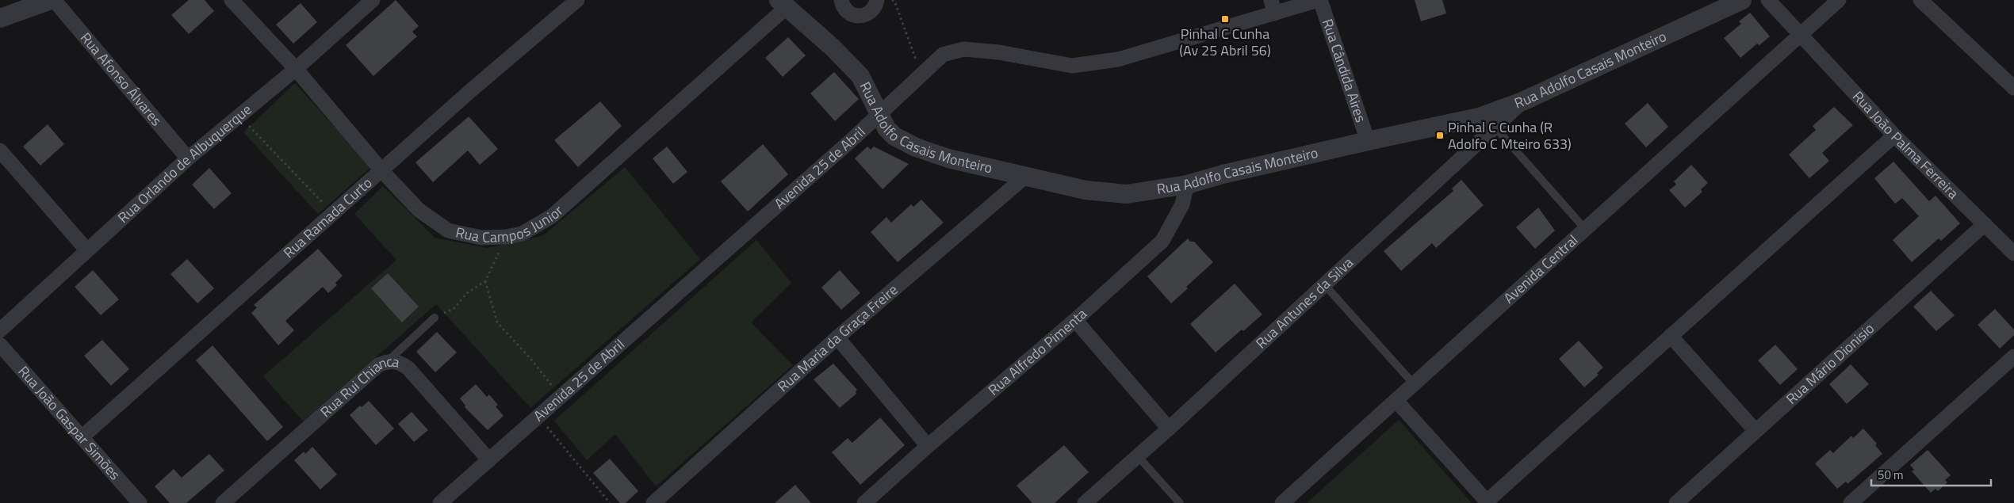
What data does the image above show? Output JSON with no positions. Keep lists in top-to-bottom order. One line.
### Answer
{"streets":{"street":["Rua Adolfo Casais Monteiro","Rua Cândida Aires","Rua Afonso Álvares","Rua João Palma Ferreira","Rua Orlando de Albuquerque","Avenida 25 de Abril","Rua Campos Junior","Rua Ramada Curto","Avenida Central","Rua Antunes da Silva","Rua Maria da Graça Freire","Rua Alfredo Pimenta","Rua Mário Dionisio","Rua Rui Chianca","Rua João Gaspar Simões"]},"crossings":[["Rua Adolfo Casais Monteiro","Rua Cândida Aires"],["Rua Adolfo Casais Monteiro","Avenida 25 de Abril"],["Rua Adolfo Casais Monteiro","Rua Campos Junior"],["Rua Adolfo Casais Monteiro","Rua Antunes da Silva"],["Rua Adolfo Casais Monteiro","Rua Maria da Graça Freire"],["Rua Adolfo Casais Monteiro","Rua Alfredo Pimenta"],["Rua Cândida Aires","Avenida 25 de Abril"],["Rua Afonso Álvares","Rua Orlando de Albuquerque"],["Rua João Palma Ferreira","Avenida Central"],["Rua João Palma Ferreira","Rua Mário Dionisio"],["Rua Orlando de Albuquerque","Rua Campos Junior"],["Avenida 25 de Abril","Rua Rui Chianca"],["Rua Campos Junior","Rua Ramada Curto"],["Rua Ramada Curto","Rua João Gaspar Simões"]],"places":{"transit":["Pinhal C Cunha (Av 25 Abril 56)","Pinhal C Cunha (R Adolfo C Mteiro 633)"]},"scale_bar":"50 m"}
